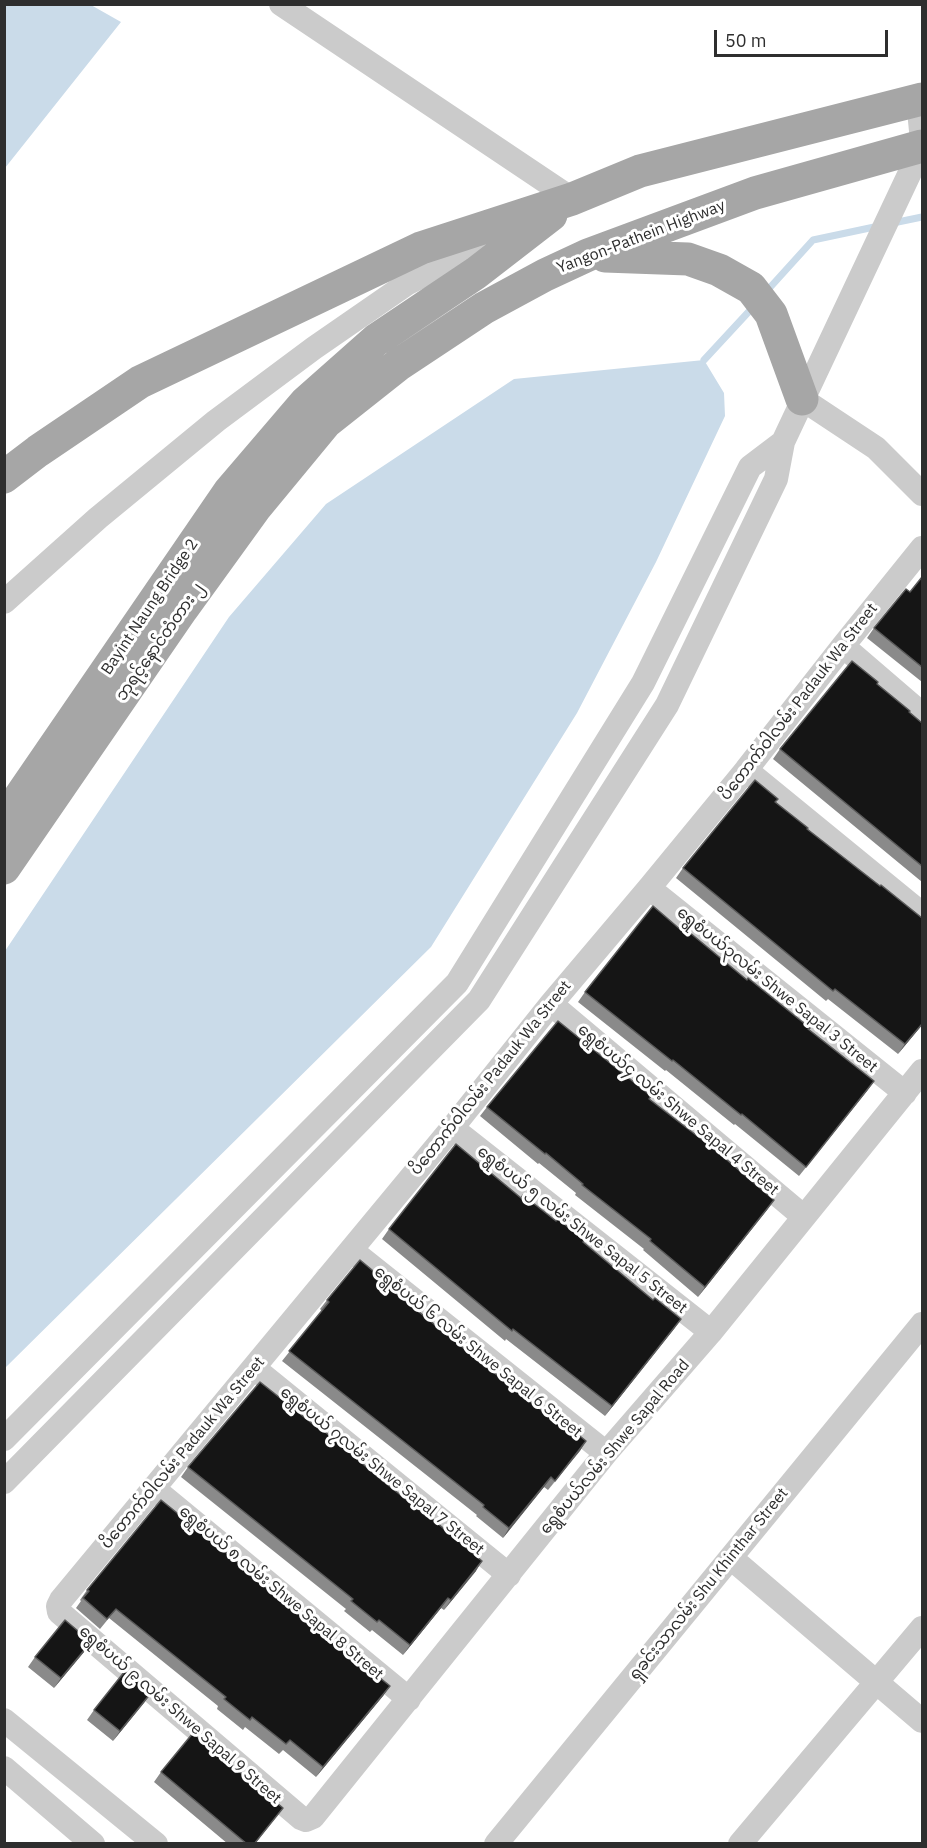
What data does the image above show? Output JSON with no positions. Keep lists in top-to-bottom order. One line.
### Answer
{"streets":{"main road":["Yangon-Pathein Highway","Bayint Naung Bridge 2","ဘုရင့်နောင်တံတား ၂"],"street":["ပိတောက်ဝါလမ်း Padauk Wa Street","ရွေစံပယ်၃လမ်း Shwe Sapal 3 Street","ရွေစံပယ်၄ လမ်း Shwe Sapal 4 Street","ရွေစံပယ် ၅ လမ်း Shwe Sapal 5 Street","ရွေစံပယ် ၆ လမ်း Shwe Sapal 6 Street","ရွေစံပယ်လမ်း Shwe Sapal Road","ရွေစံပယ် ၇လမ်း Shwe Sapal 7 Street","ရှခင်းသာလမ်း Shu Khinthar Street","ရွေစံပယ် ၈ လမ်း Shwe Sapal 8 Street","ရွေစံပယ် ၉ လမ်း Shwe Sapal 9 Street"]},"crossings":[["Yangon-Pathein Highway","Bayint Naung Bridge 2"],["Yangon-Pathein Highway","ဘုရင့်နောင်တံတား ၂"],["Bayint Naung Bridge 2","ဘုရင့်နောင်တံတား ၂"],["ပိတောက်ဝါလမ်း Padauk Wa Street","ရွေစံပယ်၃လမ်း Shwe Sapal 3 Street"],["ပိတောက်ဝါလမ်း Padauk Wa Street","ရွေစံပယ်၄ လမ်း Shwe Sapal 4 Street"],["ပိတောက်ဝါလမ်း Padauk Wa Street","ရွေစံပယ် ၅ လမ်း Shwe Sapal 5 Street"],["ပိတောက်ဝါလမ်း Padauk Wa Street","ရွေစံပယ် ၆ လမ်း Shwe Sapal 6 Street"],["ပိတောက်ဝါလမ်း Padauk Wa Street","ရွေစံပယ် ၇လမ်း Shwe Sapal 7 Street"],["ပိတောက်ဝါလမ်း Padauk Wa Street","ရွေစံပယ် ၈ လမ်း Shwe Sapal 8 Street"],["ပိတောက်ဝါလမ်း Padauk Wa Street","ရွေစံပယ် ၉ လမ်း Shwe Sapal 9 Street"],["ရွေစံပယ်၃လမ်း Shwe Sapal 3 Street","ရွေစံပယ်လမ်း Shwe Sapal Road"],["ရွေစံပယ်၄ လမ်း Shwe Sapal 4 Street","ရွေစံပယ်လမ်း Shwe Sapal Road"],["ရွေစံပယ် ၅ လမ်း Shwe Sapal 5 Street","ရွေစံပယ်လမ်း Shwe Sapal Road"],["ရွေစံပယ် ၆ လမ်း Shwe Sapal 6 Street","ရွေစံပယ်လမ်း Shwe Sapal Road"],["ရွေစံပယ်လမ်း Shwe Sapal Road","ရွေစံပယ် ၇လမ်း Shwe Sapal 7 Street"],["ရွေစံပယ်လမ်း Shwe Sapal Road","ရွေစံပယ် ၈ လမ်း Shwe Sapal 8 Street"],["ရွေစံပယ်လမ်း Shwe Sapal Road","ရွေစံပယ် ၉ လမ်း Shwe Sapal 9 Street"]],"scale_bar":"50 m"}
